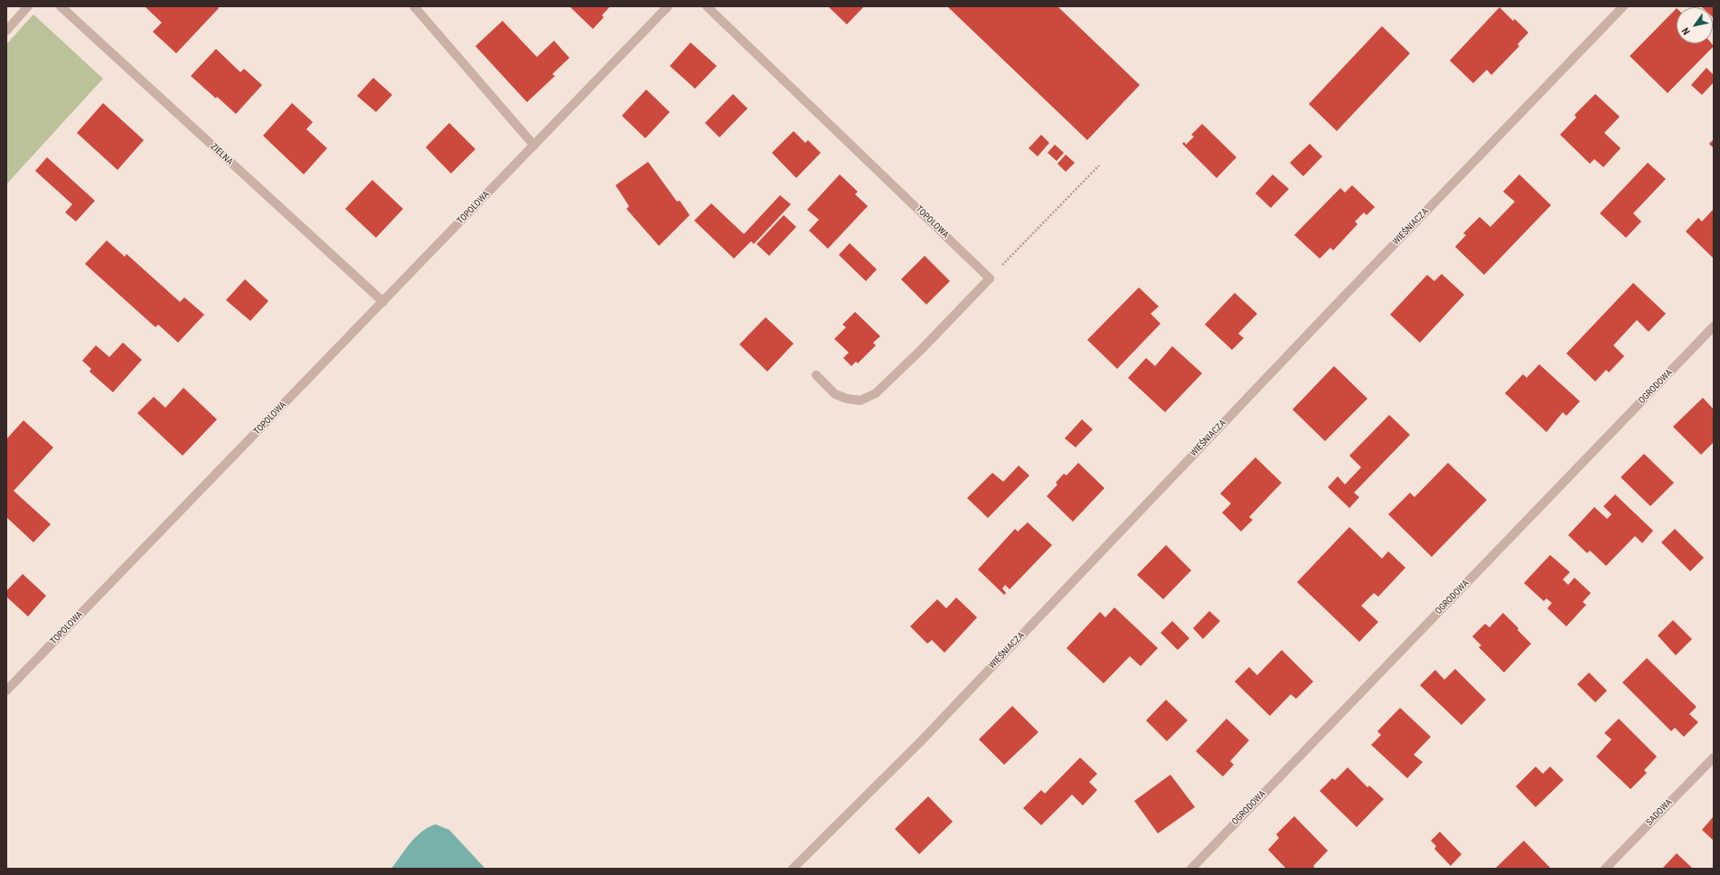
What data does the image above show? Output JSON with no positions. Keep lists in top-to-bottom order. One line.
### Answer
{"streets":{"street":["ZIELNA","TOPOLOWA","WIEŚNIACZA","OGRODOWA","SADOWA"]},"crossings":[["ZIELNA","TOPOLOWA"]],"north":"bottom left"}
